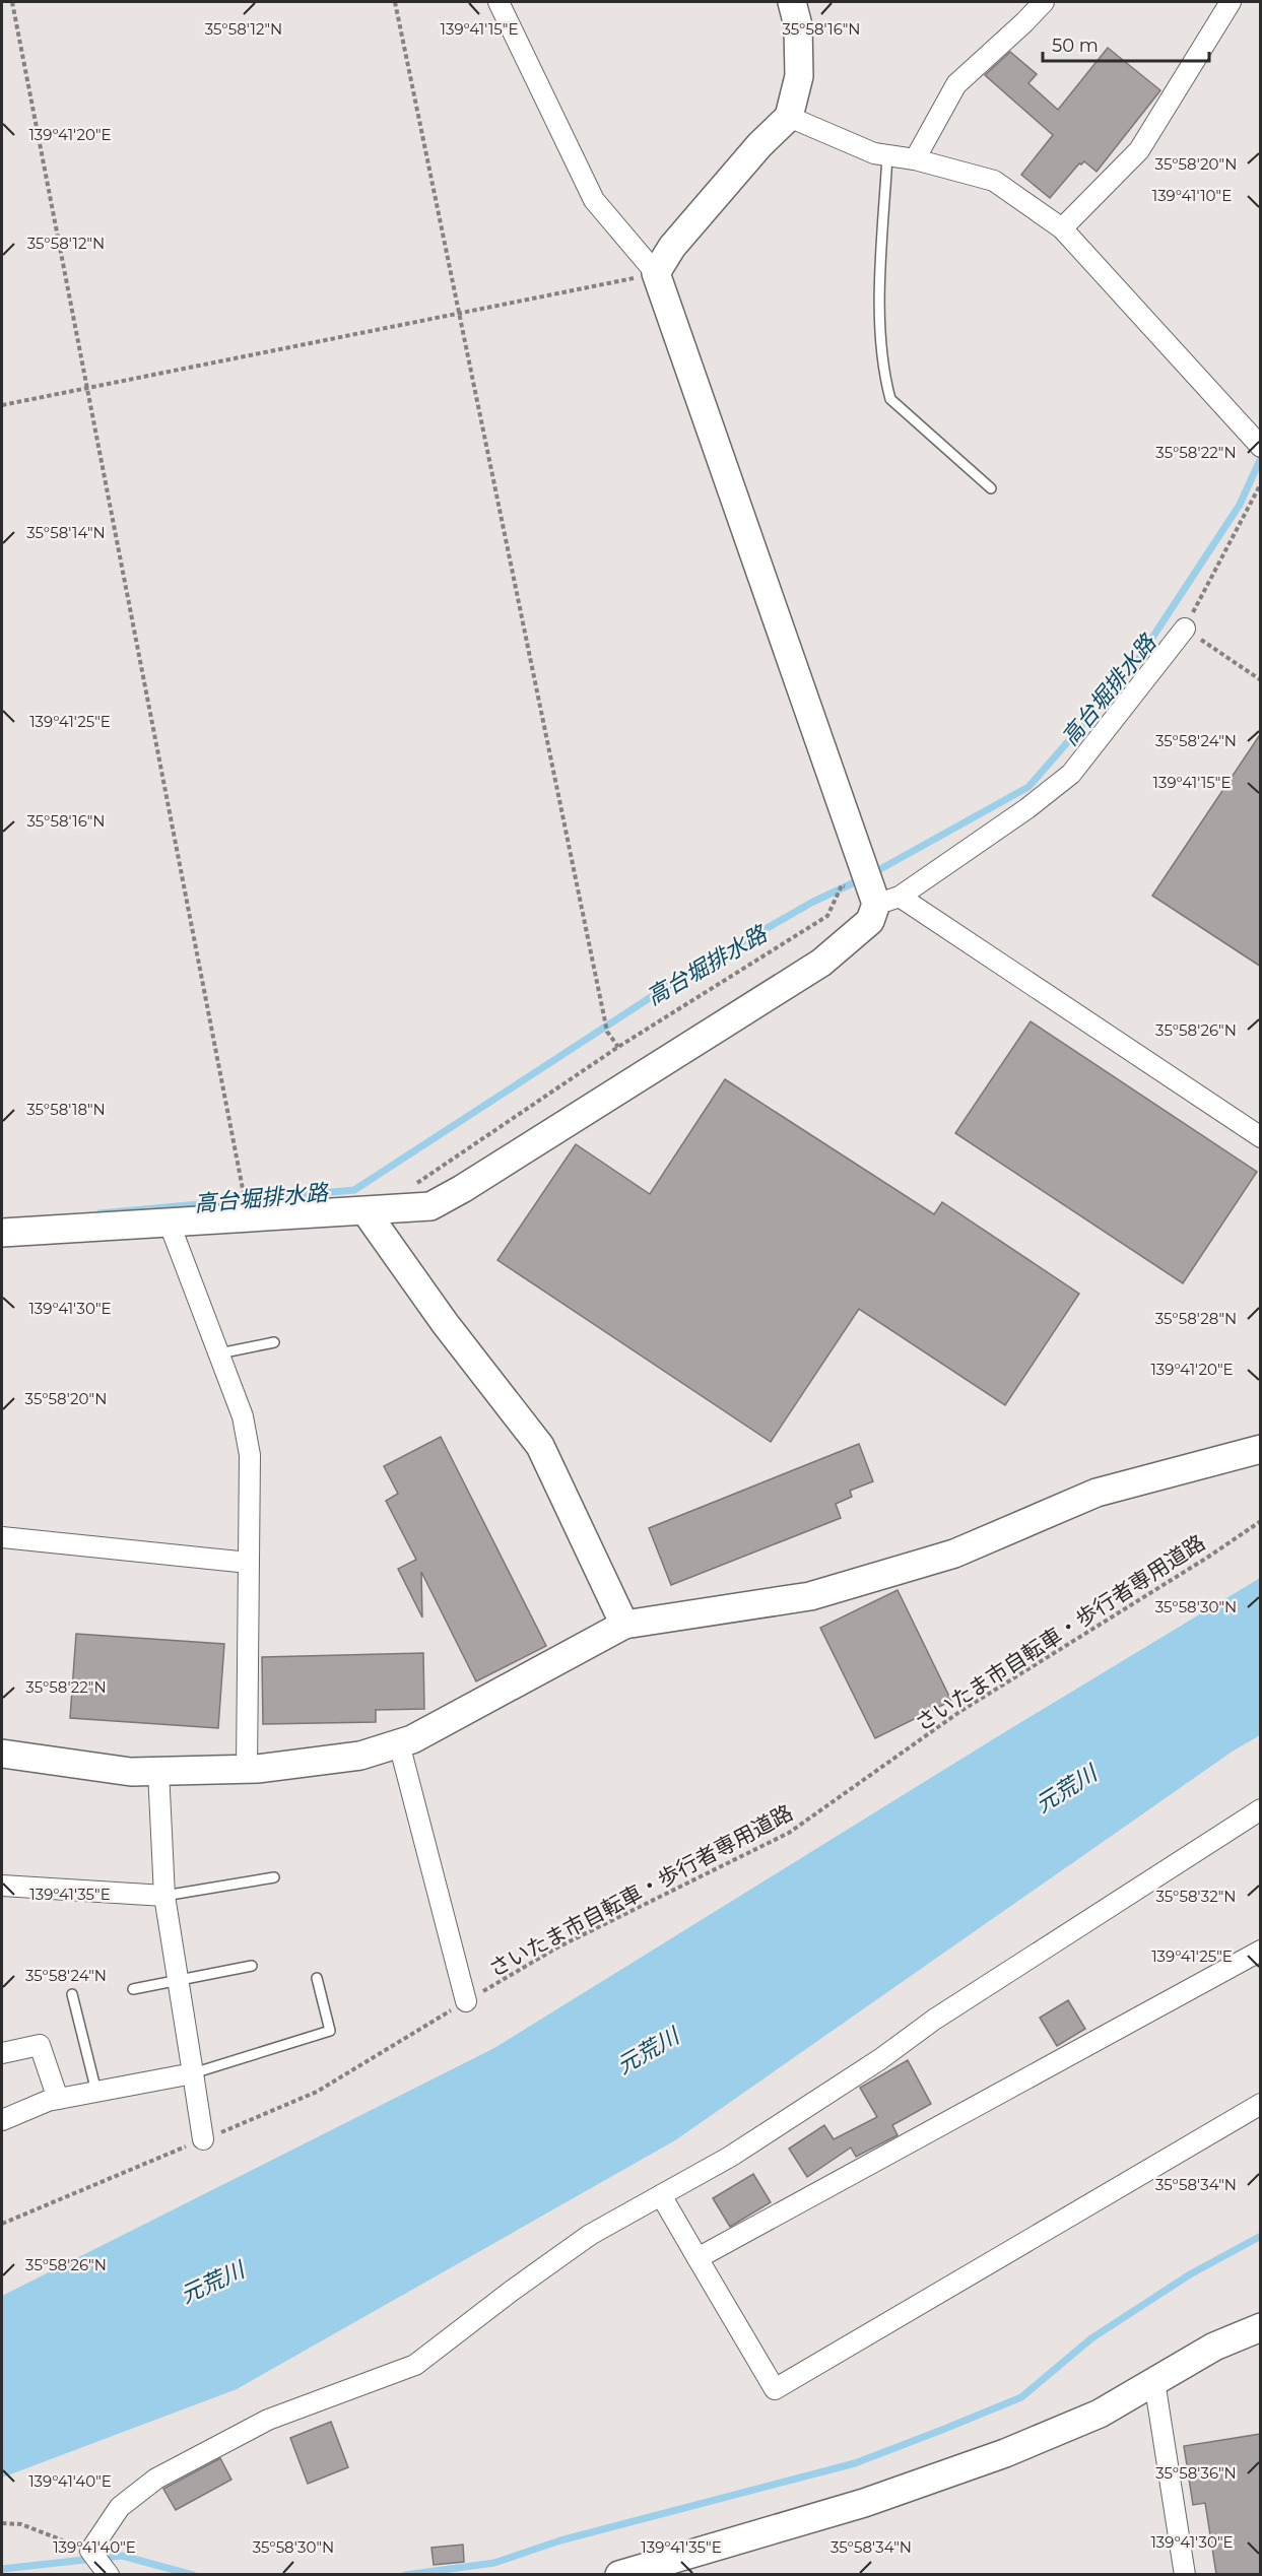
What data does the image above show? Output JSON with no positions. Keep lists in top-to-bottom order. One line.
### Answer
{"streets":{"path":["さいたま市自転車・歩行者専用道路"]},"water":["高台堀排水路","元荒川"],"scale_bar":"50 m","coordinates":["35°58'12\"N","139°41'15\"E","35°58'16\"N","139°41'20\"E","35°58'20\"N","139°41'10\"E","35°58'22\"N","35°58'14\"N","139°41'25\"E","35°58'24\"N","35°58'26\"N","35°58'18\"N","139°41'30\"E","35°58'28\"N","35°58'30\"N","139°41'35\"E","35°58'32\"N","35°58'34\"N","35°58'36\"N","139°41'40\"E"]}
